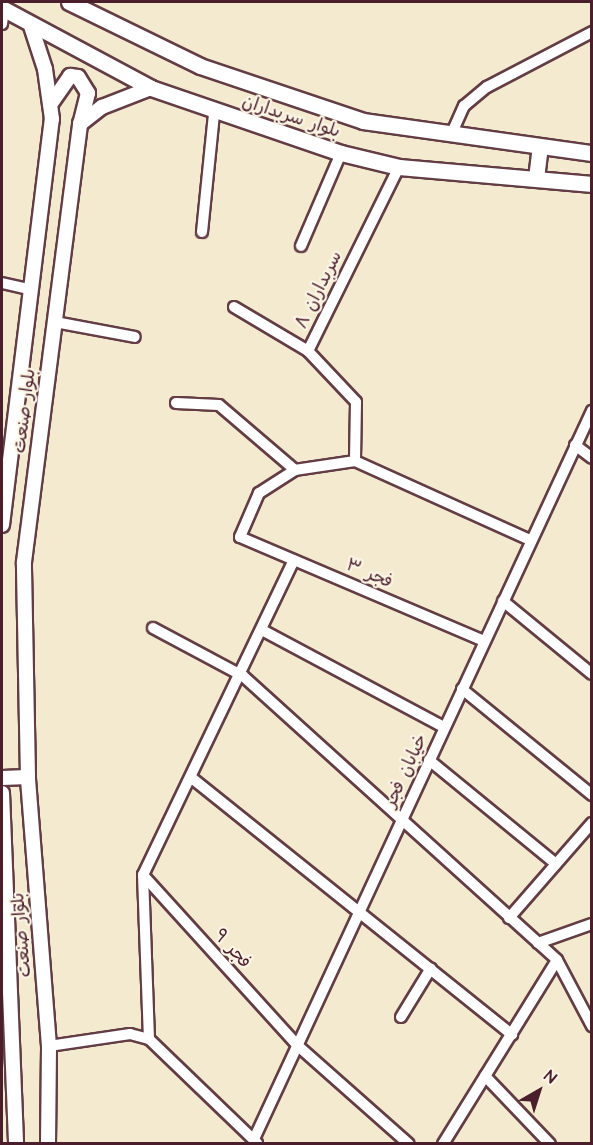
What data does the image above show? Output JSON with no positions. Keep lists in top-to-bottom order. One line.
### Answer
{"streets":{"main road":["بلوار سربداران","بلوار صنعت"],"street":["سربداران ۸","فجر ۳","خیابان فجر","فجر ۹"]},"crossings":[["بلوار سربداران","سربداران ۸"],["بلوار سربداران","بلوار صنعت"],["فجر ۳","خیابان فجر"],["خیابان فجر","فجر ۹"]],"north":"top right"}
